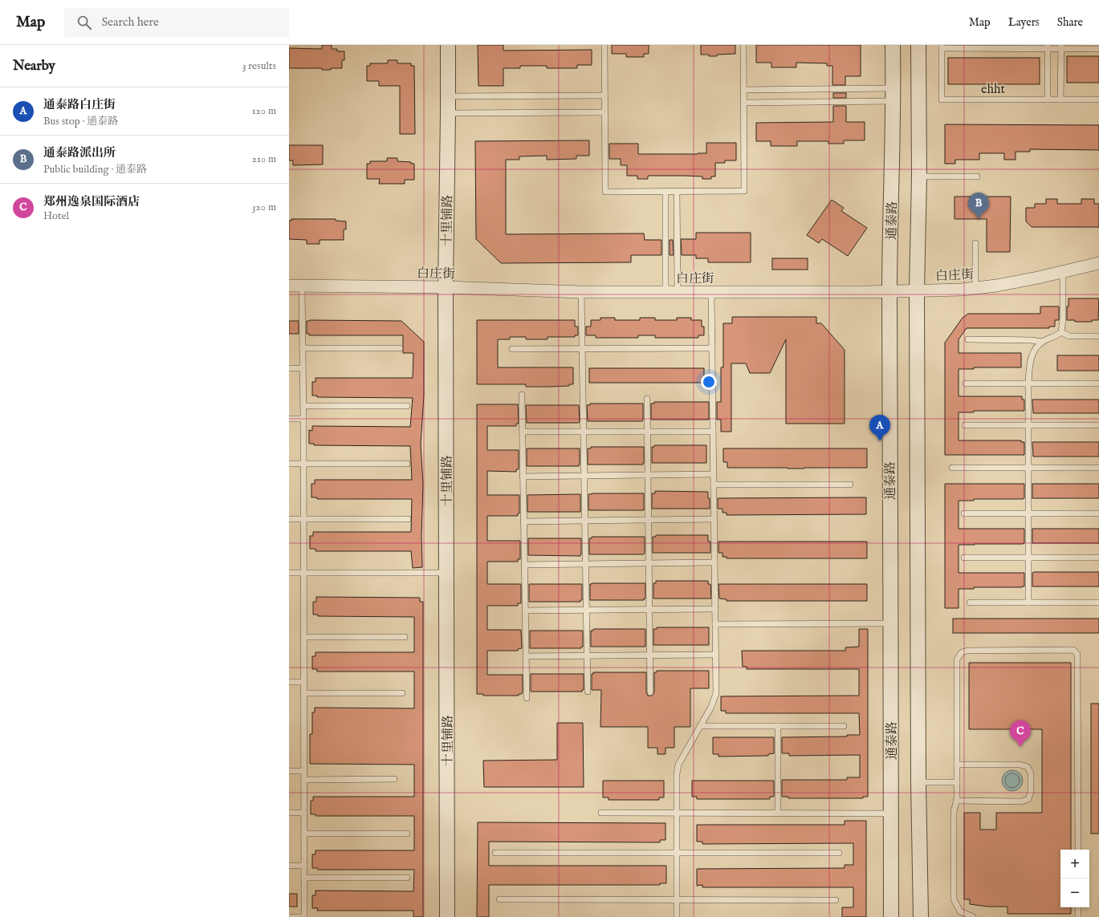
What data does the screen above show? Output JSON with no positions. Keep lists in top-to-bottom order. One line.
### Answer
{"streets":{"street":["十里铺路","通泰路","白庄街"],"lane":["ehht"]},"crossings":[["十里铺路","白庄街"],["通泰路","白庄街"]],"page":{"header":"Map","search":"Search here","nav":["Map","Layers","Share"],"heading":["Nearby","3 results"],"list":[{"mark":"A","name":"通泰路白庄街","note":"Bus stop · 通泰路","value":"120 m"},{"mark":"B","name":"通泰路派出所","note":"Public building · 通泰路","value":"210 m"},{"mark":"C","name":"郑州逸泉国际酒店","note":"Hotel","value":"320 m"}],"pins":["B","A","C"],"map_buttons":["+","−"]}}
